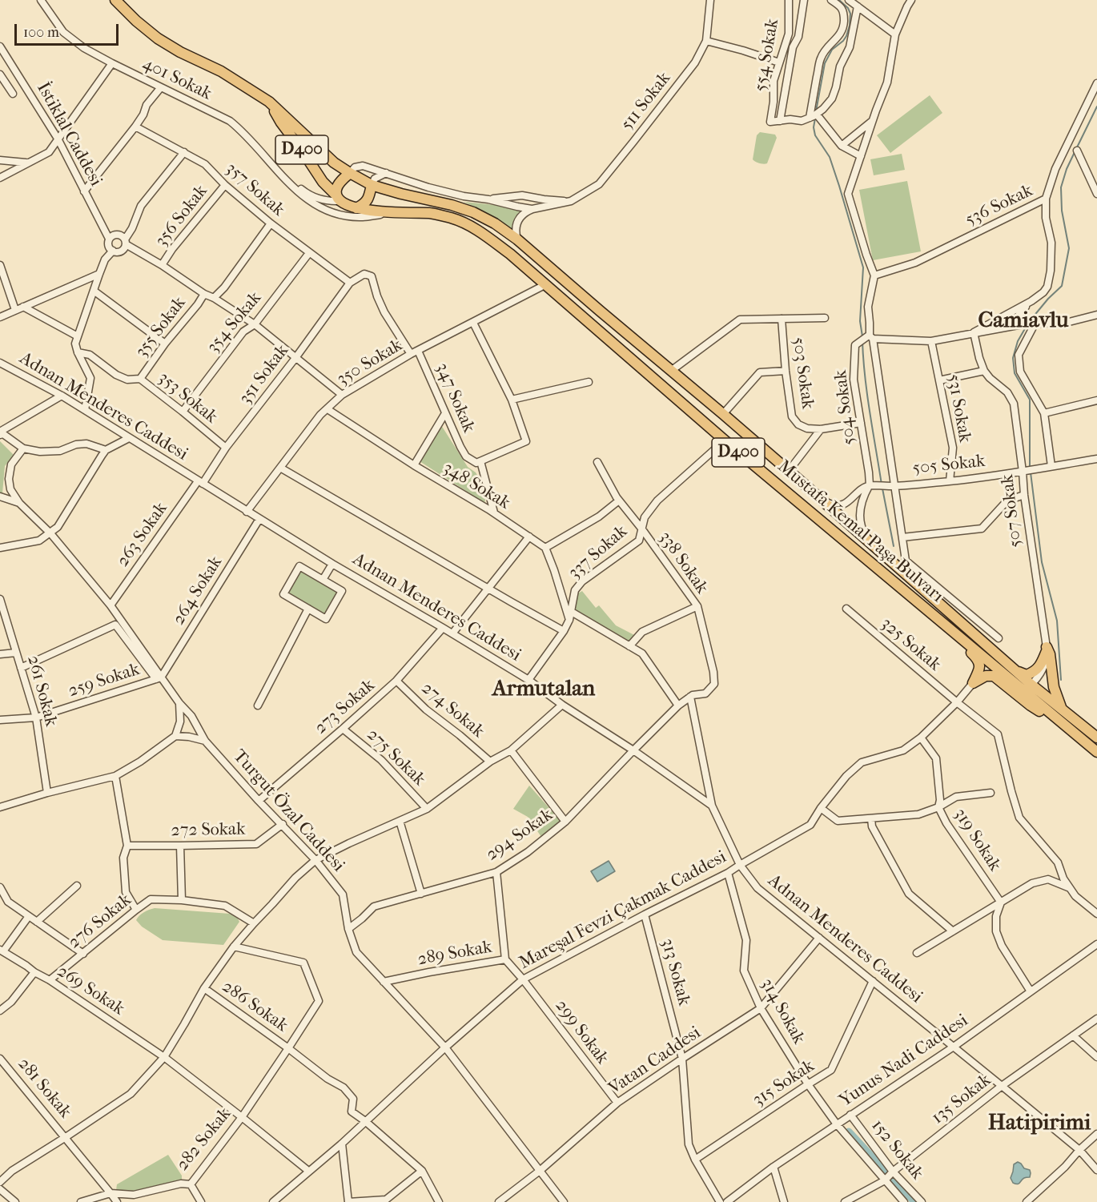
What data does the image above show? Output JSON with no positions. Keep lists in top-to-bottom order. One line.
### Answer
{"streets":{"highway":["D400","Mustafa Kemal Paşa Bulvarı"],"street":["554 Sokak","401 Sokak","511 Sokak","İstiklal Caddesi","357 Sokak","536 Sokak","356 Sokak","354 Sokak","355 Sokak","350 Sokak","503 Sokak","351 Sokak","353 Sokak","347 Sokak","Adnan Menderes Caddesi","504 Sokak","531 Sokak","505 Sokak","348 Sokak","507 Sokak","263 Sokak","337 Sokak","338 Sokak","264 Sokak","325 Sokak","259 Sokak","261 Sokak","273 Sokak","274 Sokak","275 Sokak","Turgut Özal Caddesi","272 Sokak","294 Sokak","319 Sokak","Mareşal Fevzi Çakmak Caddesi","276 Sokak","289 Sokak","313 Sokak","269 Sokak","286 Sokak","314 Sokak","299 Sokak","Vatan Caddesi","Yunus Nadi Caddesi","315 Sokak","281 Sokak","135 Sokak","282 Sokak","152 Sokak"]},"crossings":[["511 Sokak","D400"],["511 Sokak","Mustafa Kemal Paşa Bulvarı"],["D400","Mustafa Kemal Paşa Bulvarı"],["357 Sokak","356 Sokak"],["357 Sokak","354 Sokak"],["357 Sokak","355 Sokak"],["357 Sokak","351 Sokak"],["357 Sokak","347 Sokak"],["354 Sokak","353 Sokak"],["355 Sokak","353 Sokak"],["350 Sokak","347 Sokak"],["350 Sokak","Adnan Menderes Caddesi"],["350 Sokak","348 Sokak"],["350 Sokak","Mustafa Kemal Paşa Bulvarı"],["503 Sokak","504 Sokak"],["351 Sokak","353 Sokak"],["351 Sokak","347 Sokak"],["351 Sokak","Adnan Menderes Caddesi"],["351 Sokak","263 Sokak"],["Adnan Menderes Caddesi","263 Sokak"],["Adnan Menderes Caddesi","337 Sokak"],["Adnan Menderes Caddesi","264 Sokak"],["Adnan Menderes Caddesi","273 Sokak"],["Adnan Menderes Caddesi","294 Sokak"],["Adnan Menderes Caddesi","Mareşal Fevzi Çakmak Caddesi"],["Adnan Menderes Caddesi","Vatan Caddesi"],["Adnan Menderes Caddesi","Yunus Nadi Caddesi"],["Adnan Menderes Caddesi","315 Sokak"],["Adnan Menderes Caddesi","135 Sokak"],["504 Sokak","505 Sokak"],["531 Sokak","505 Sokak"],["505 Sokak","507 Sokak"],["507 Sokak","Mustafa Kemal Paşa Bulvarı"],["Mustafa Kemal Paşa Bulvarı","337 Sokak"],["263 Sokak","Turgut Özal Caddesi"],["337 Sokak","338 Sokak"],["338 Sokak","294 Sokak"],["264 Sokak","259 Sokak"],["264 Sokak","Turgut Özal Caddesi"],["325 Sokak","Mareşal Fevzi Çakmak Caddesi"],["259 Sokak","261 Sokak"],["259 Sokak","Turgut Özal Caddesi"],["273 Sokak","274 Sokak"],["273 Sokak","275 Sokak"],["273 Sokak","Turgut Özal Caddesi"],["Turgut Özal Caddesi","272 Sokak"],["Turgut Özal Caddesi","294 Sokak"],["Turgut Özal Caddesi","Mareşal Fevzi Çakmak Caddesi"],["Turgut Özal Caddesi","289 Sokak"],["Turgut Özal Caddesi","Vatan Caddesi"],["319 Sokak","Mareşal Fevzi Çakmak Caddesi"],["Mareşal Fevzi Çakmak Caddesi","289 Sokak"],["Mareşal Fevzi Çakmak Caddesi","313 Sokak"],["Mareşal Fevzi Çakmak Caddesi","269 Sokak"],["Mareşal Fevzi Çakmak Caddesi","286 Sokak"],["Mareşal Fevzi Çakmak Caddesi","314 Sokak"],["Mareşal Fevzi Çakmak Caddesi","299 Sokak"],["276 Sokak","269 Sokak"],["289 Sokak","299 Sokak"],["313 Sokak","Vatan Caddesi"],["313 Sokak","315 Sokak"],["269 Sokak","282 Sokak"],["286 Sokak","282 Sokak"],["314 Sokak","Vatan Caddesi"],["314 Sokak","Yunus Nadi Caddesi"],["314 Sokak","315 Sokak"],["314 Sokak","152 Sokak"],["299 Sokak","Vatan Caddesi"],["Yunus Nadi Caddesi","152 Sokak"],["281 Sokak","282 Sokak"],["135 Sokak","152 Sokak"]],"districts":["Camiavlu","Armutalan","Hatipirimi"],"scale_bar":"100 m"}
